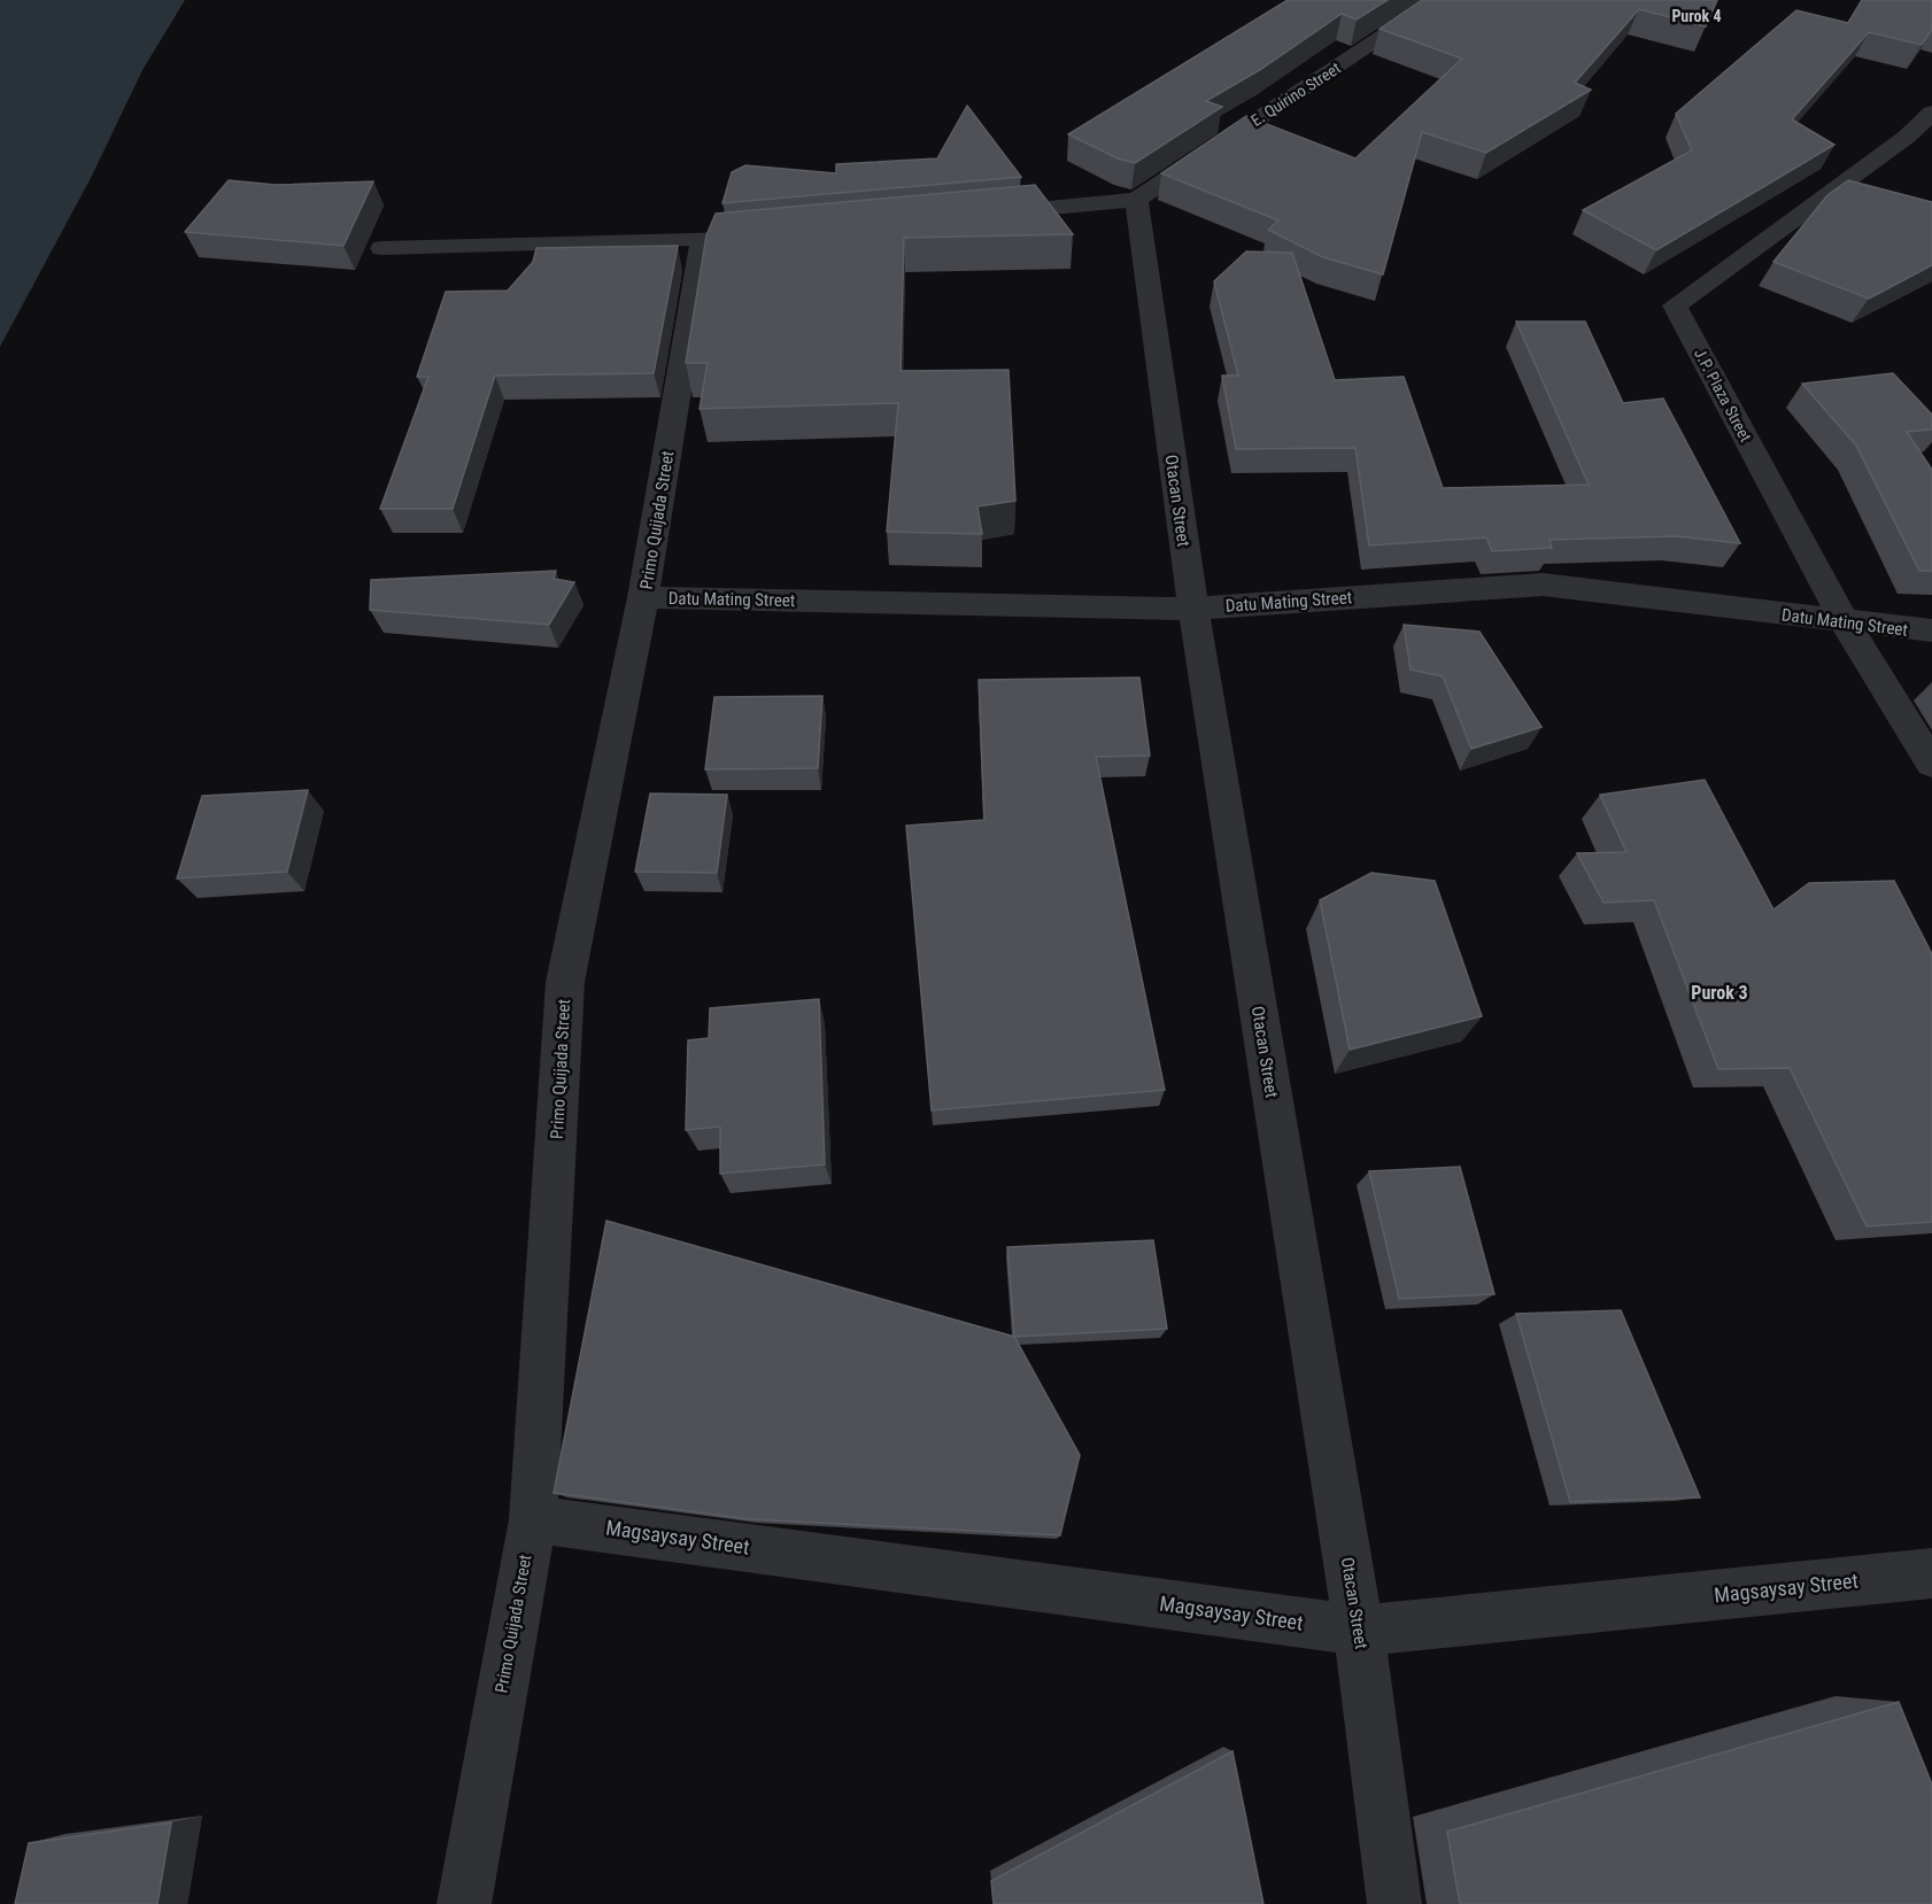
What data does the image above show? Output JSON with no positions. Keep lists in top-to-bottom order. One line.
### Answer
{"streets":{"street":["E. Quirino Street","J.P. Plaza Street","Otacan Street","Primo Quijada Street","Datu Mating Street","Magsaysay Street"]},"crossings":[["E. Quirino Street","Otacan Street"],["J.P. Plaza Street","Datu Mating Street"],["Otacan Street","Datu Mating Street"],["Otacan Street","Magsaysay Street"],["Primo Quijada Street","Datu Mating Street"],["Primo Quijada Street","Magsaysay Street"]],"districts":["Purok 4","Purok 3"]}
